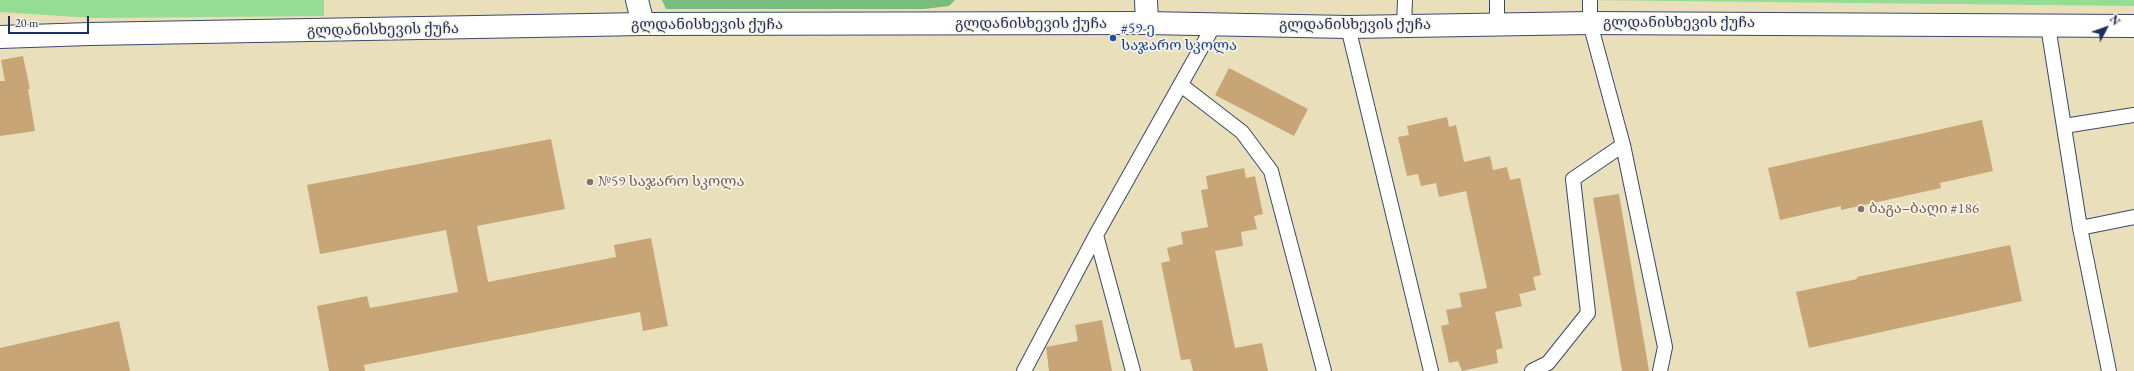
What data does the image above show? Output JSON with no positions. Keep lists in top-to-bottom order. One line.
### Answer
{"streets":{"street":["გლდანისხევის ქუჩა"]},"places":["#59-ე საჯარო სკოლა","№59 საჯარო სკოლა","ბაგა–ბაღი #186"],"scale_bar":"20 m","north":"top right"}
